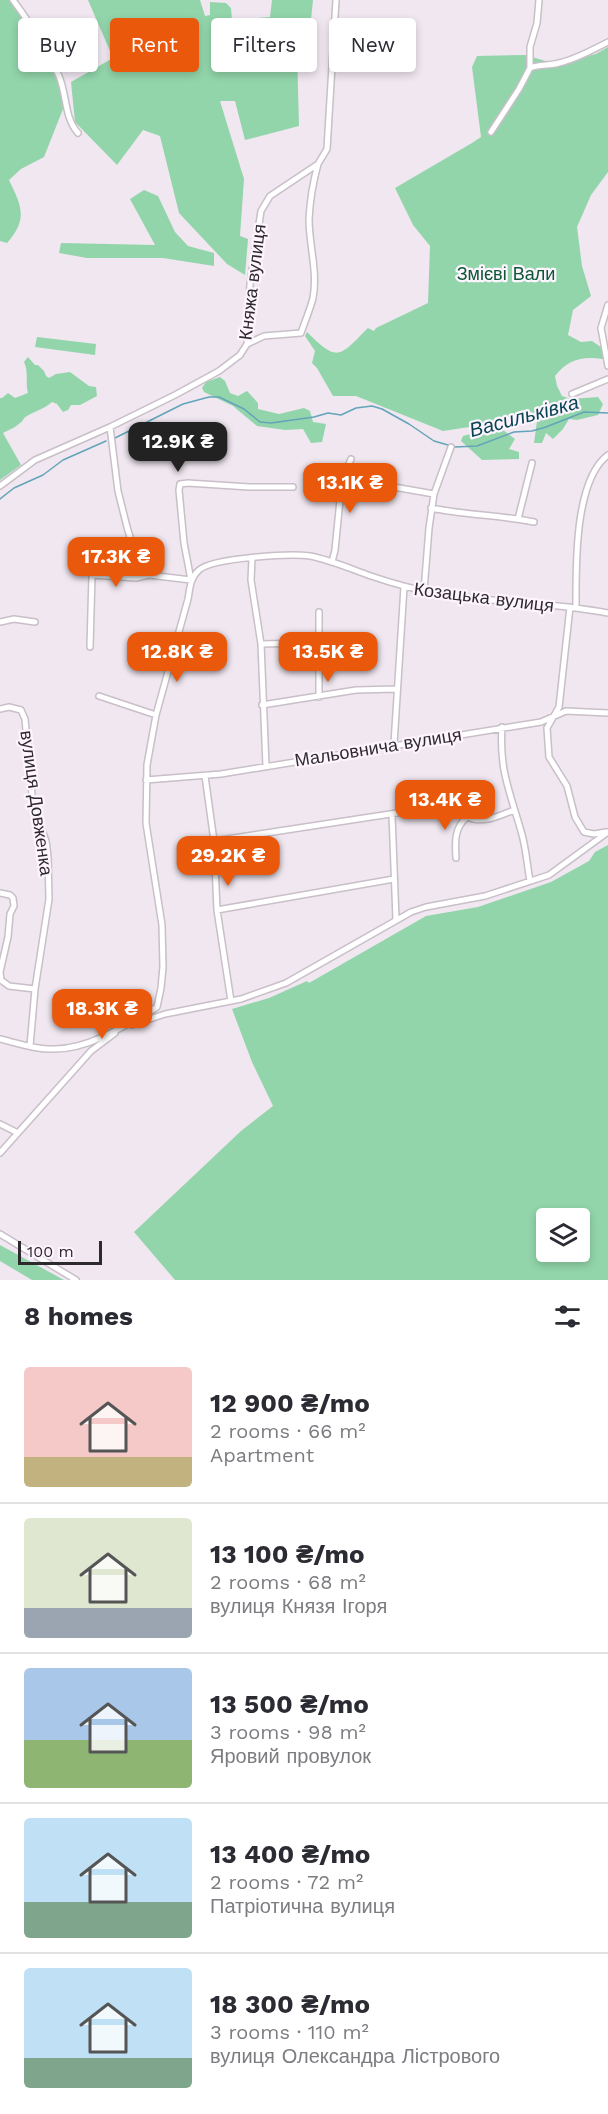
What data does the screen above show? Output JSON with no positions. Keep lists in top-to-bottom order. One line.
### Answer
{"streets":{"street":["Княжа вулиця","Козацька вулиця","Мальовнича вулиця","вулиця Довженка"]},"water":["Васильківка"],"parks":["Змієві Вали"],"scale_bar":"100 m","page":{"chip":["Buy","Rent","Filters","New"],"price":["12.9K ₴","13.1K ₴","17.3K ₴","12.8K ₴","13.5K ₴","13.4K ₴","29.2K ₴","18.3K ₴"],"scale":"100 m","heading":"8 homes","list":[{"name":"12 900 ₴/mo","note":"2 rooms · 66 m² · Apartment"},{"name":"13 100 ₴/mo","note":"2 rooms · 68 m² · вулиця Князя Ігоря"},{"name":"13 500 ₴/mo","note":"3 rooms · 98 m² · Яровий провулок"},{"name":"13 400 ₴/mo","note":"2 rooms · 72 m² · Патріотична вулиця"},{"name":"18 300 ₴/mo","note":"3 rooms · 110 m² · вулиця Олександра Лістрового"}]}}
